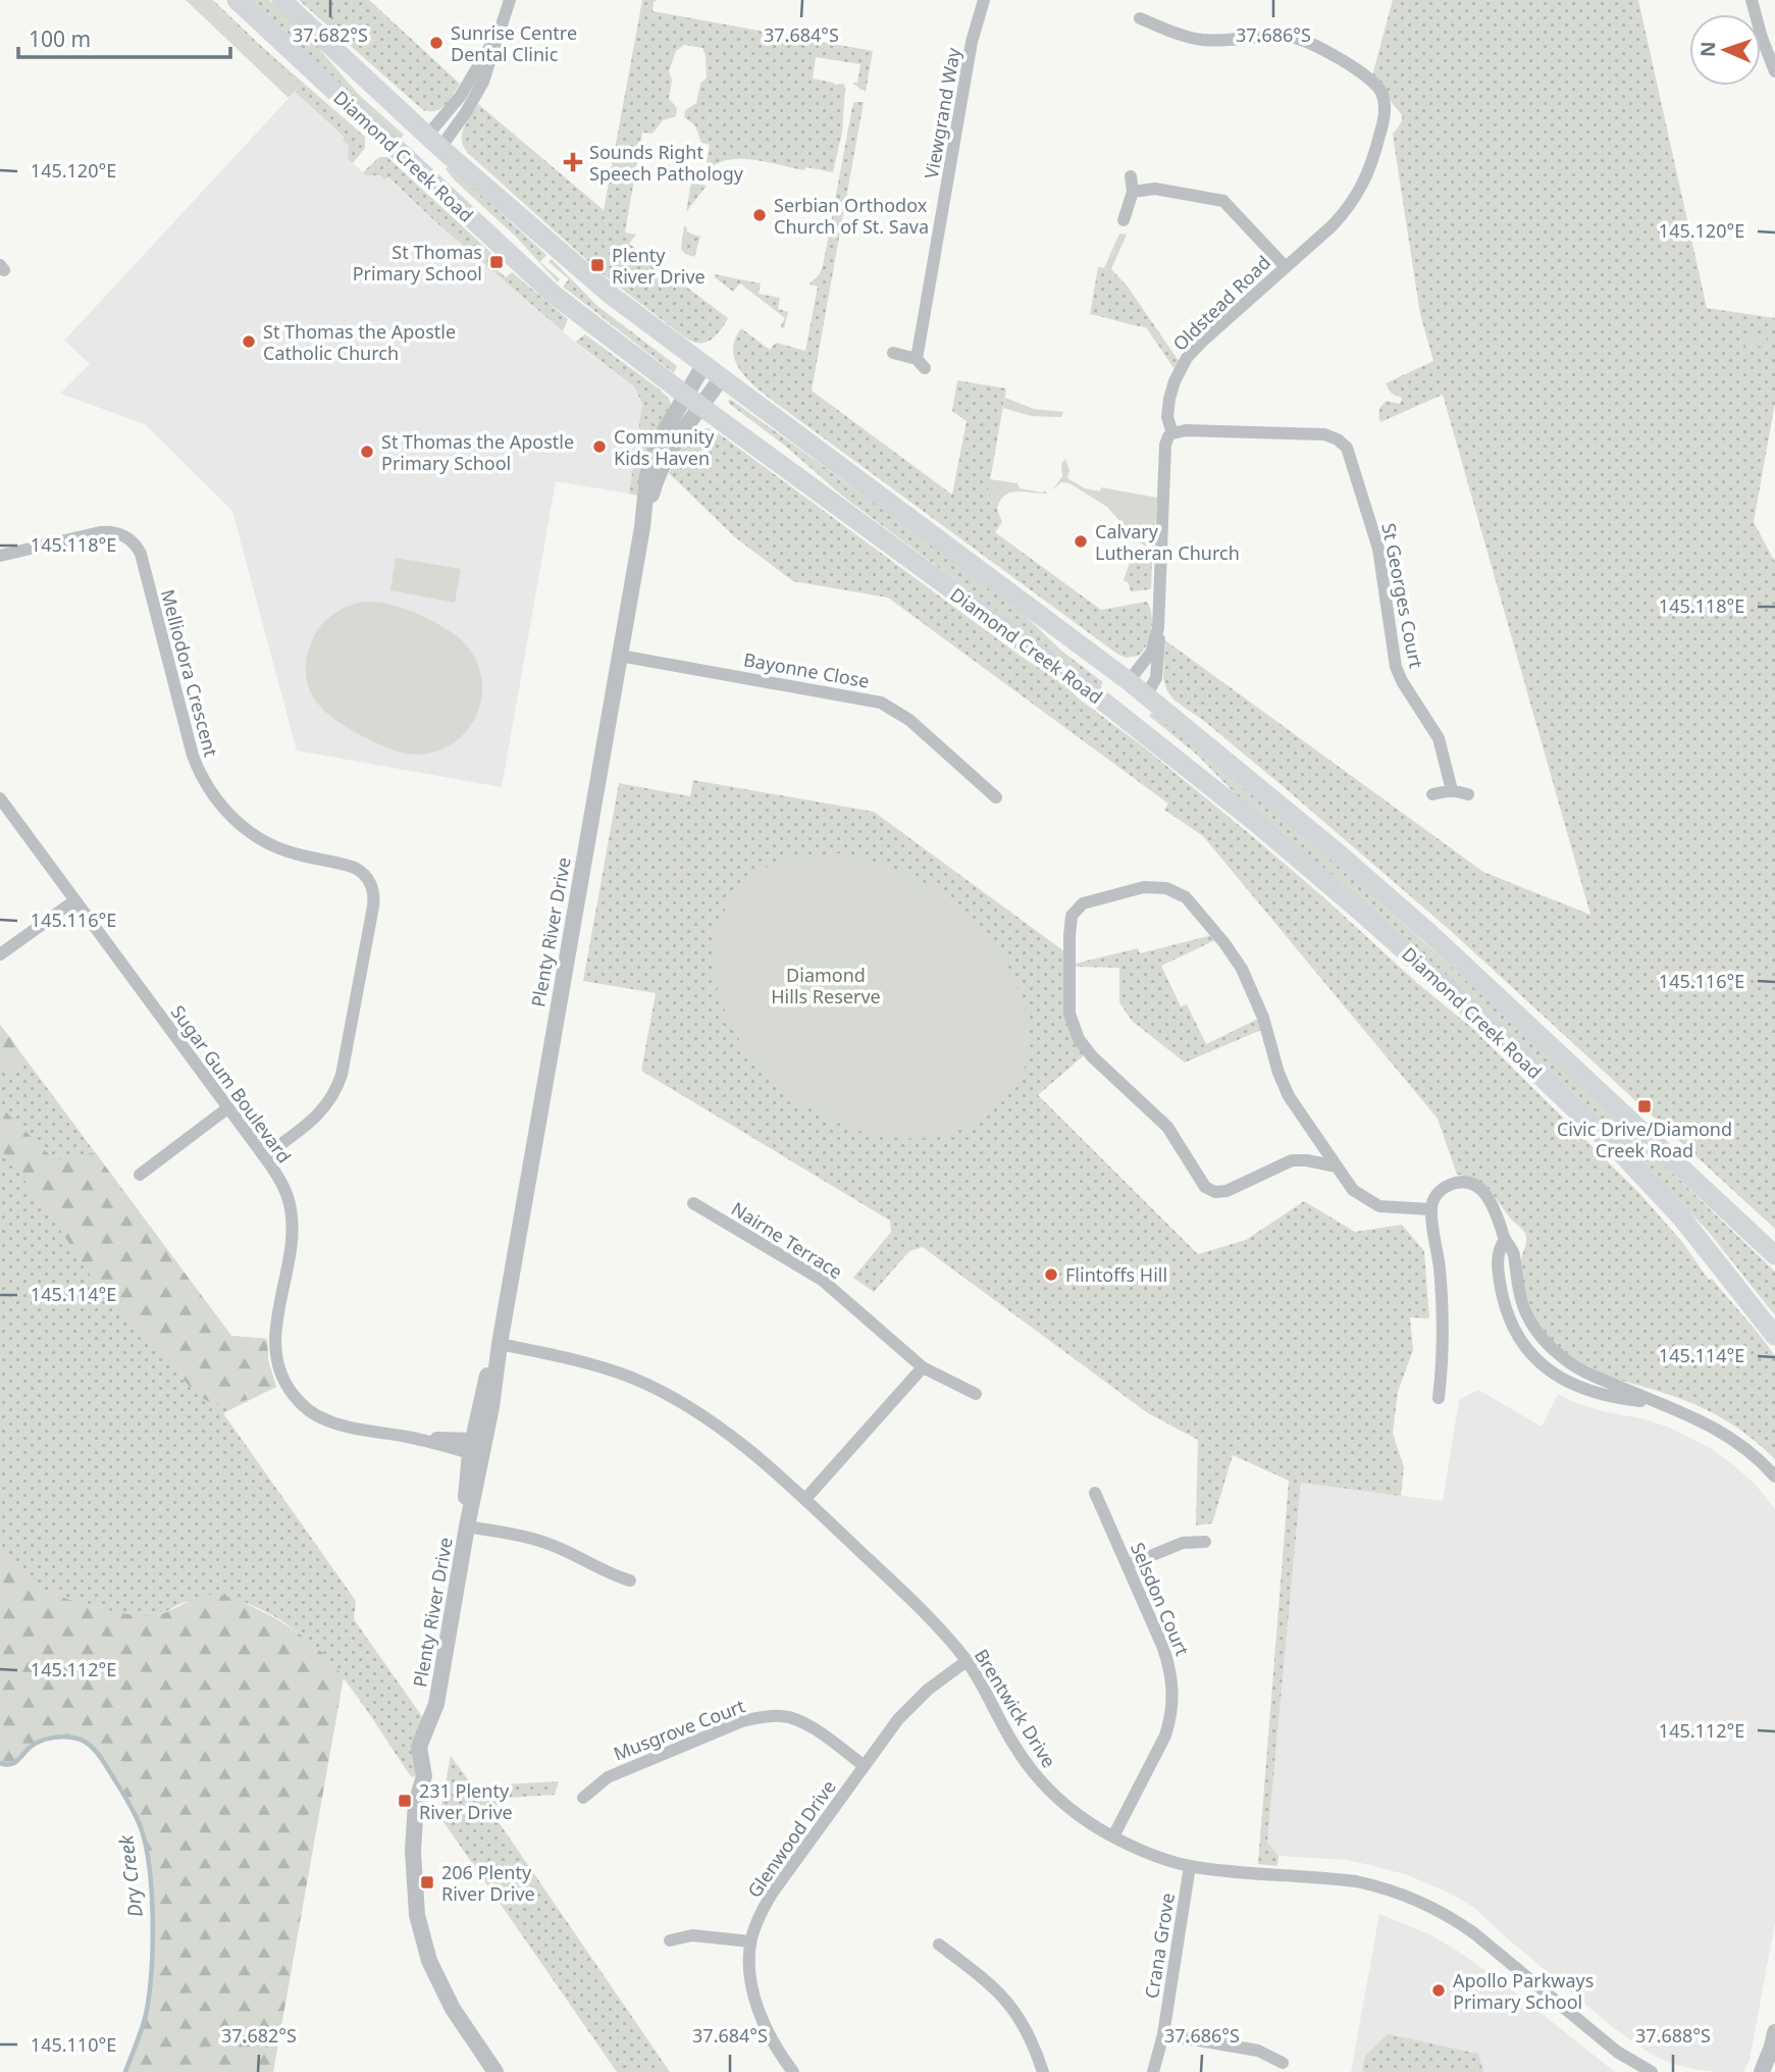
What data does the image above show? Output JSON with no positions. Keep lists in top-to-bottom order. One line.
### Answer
{"streets":{"main road":["Diamond Creek Road"],"street":["Viewgrand Way","Oldstead Road","St Georges Court","Bayonne Close","Melliodora Crescent","Plenty River Drive","Sugar Gum Boulevard","Nairne Terrace","Selsdon Court","Brentwick Drive","Musgrove Court","Glenwood Drive","Crana Grove"]},"crossings":[["Diamond Creek Road","Oldstead Road"],["Diamond Creek Road","Plenty River Drive"],["Oldstead Road","St Georges Court"],["Bayonne Close","Plenty River Drive"],["Melliodora Crescent","Sugar Gum Boulevard"],["Plenty River Drive","Sugar Gum Boulevard"],["Plenty River Drive","Brentwick Drive"],["Selsdon Court","Brentwick Drive"],["Brentwick Drive","Glenwood Drive"],["Brentwick Drive","Crana Grove"],["Musgrove Court","Glenwood Drive"]],"water":["Dry Creek"],"parks":["Diamond Hills Reserve"],"places":{"other":["Sunrise Centre Dental Clinic","Serbian Orthodox Church of St. Sava","St Thomas the Apostle Catholic Church","Community Kids Haven","St Thomas the Apostle Primary School","Calvary Lutheran Church","Flintoffs Hill","Apollo Parkways Primary School"],"health":["Sounds Right Speech Pathology"],"transit":["St Thomas Primary School","Plenty River Drive","Civic Drive/Diamond Creek Road","231 Plenty River Drive","206 Plenty River Drive"]},"scale_bar":"100 m","north":"left","coordinates":["37.682°S","37.684°S","37.686°S","145.120°E","145.118°E","145.116°E","145.114°E","145.112°E","37.688°S","145.110°E"]}
